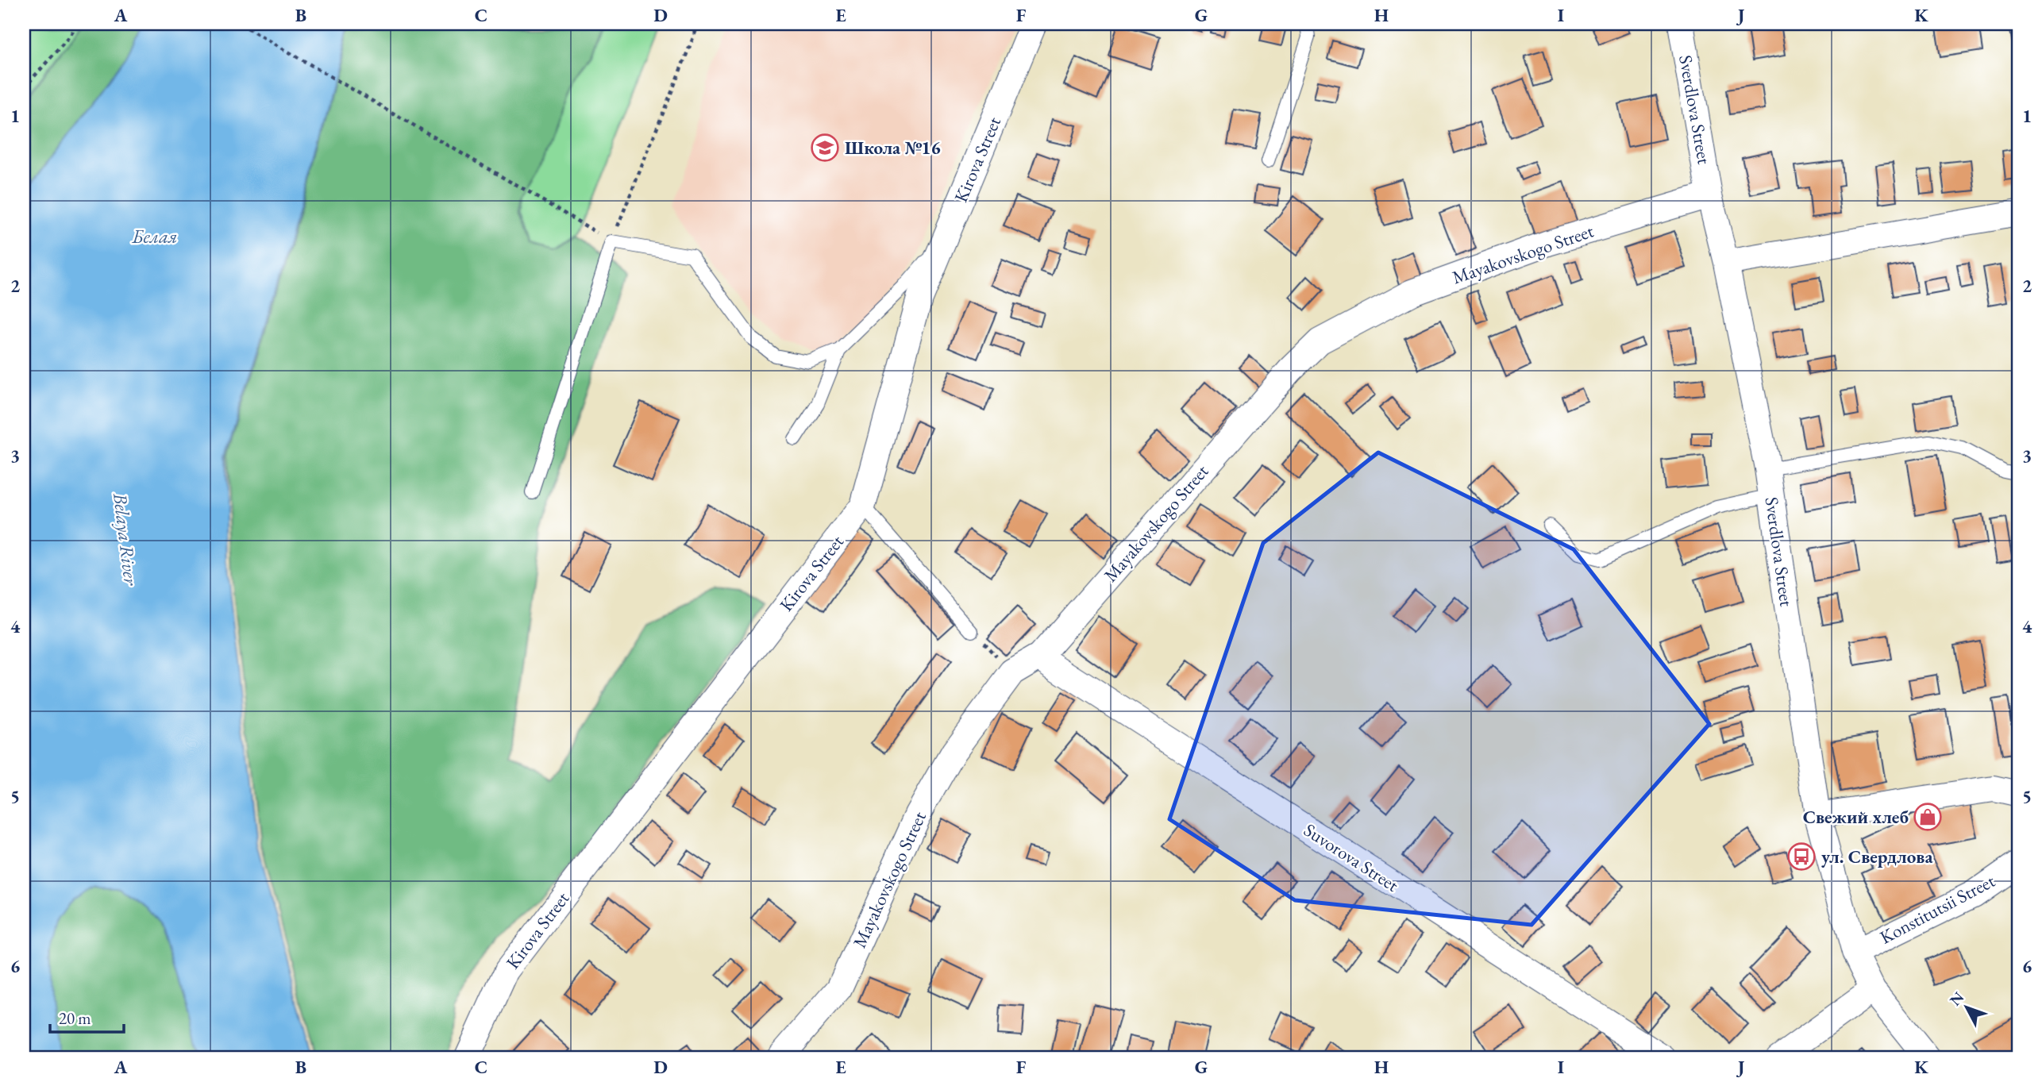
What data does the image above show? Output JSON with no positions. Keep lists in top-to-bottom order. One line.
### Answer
{"streets":{"street":["Sverdlova Street","Kirova Street","Mayakovskogo Street","Suvorova Street","Konstitutsii Street"]},"crossings":[["Sverdlova Street","Mayakovskogo Street"],["Sverdlova Street","Konstitutsii Street"],["Mayakovskogo Street","Suvorova Street"]],"water":["Белая","Belaya River"],"places":{"school or university":["Школа №16"],"shop":["Свежий хлеб"],"bus stop":["ул. Свердлова"]},"scale_bar":"20 m","north":"top left","grid":{"columns":["A","B","C","D","E","F","G","H","I","J","K"],"rows":["1","2","3","4","5","6"]}}
